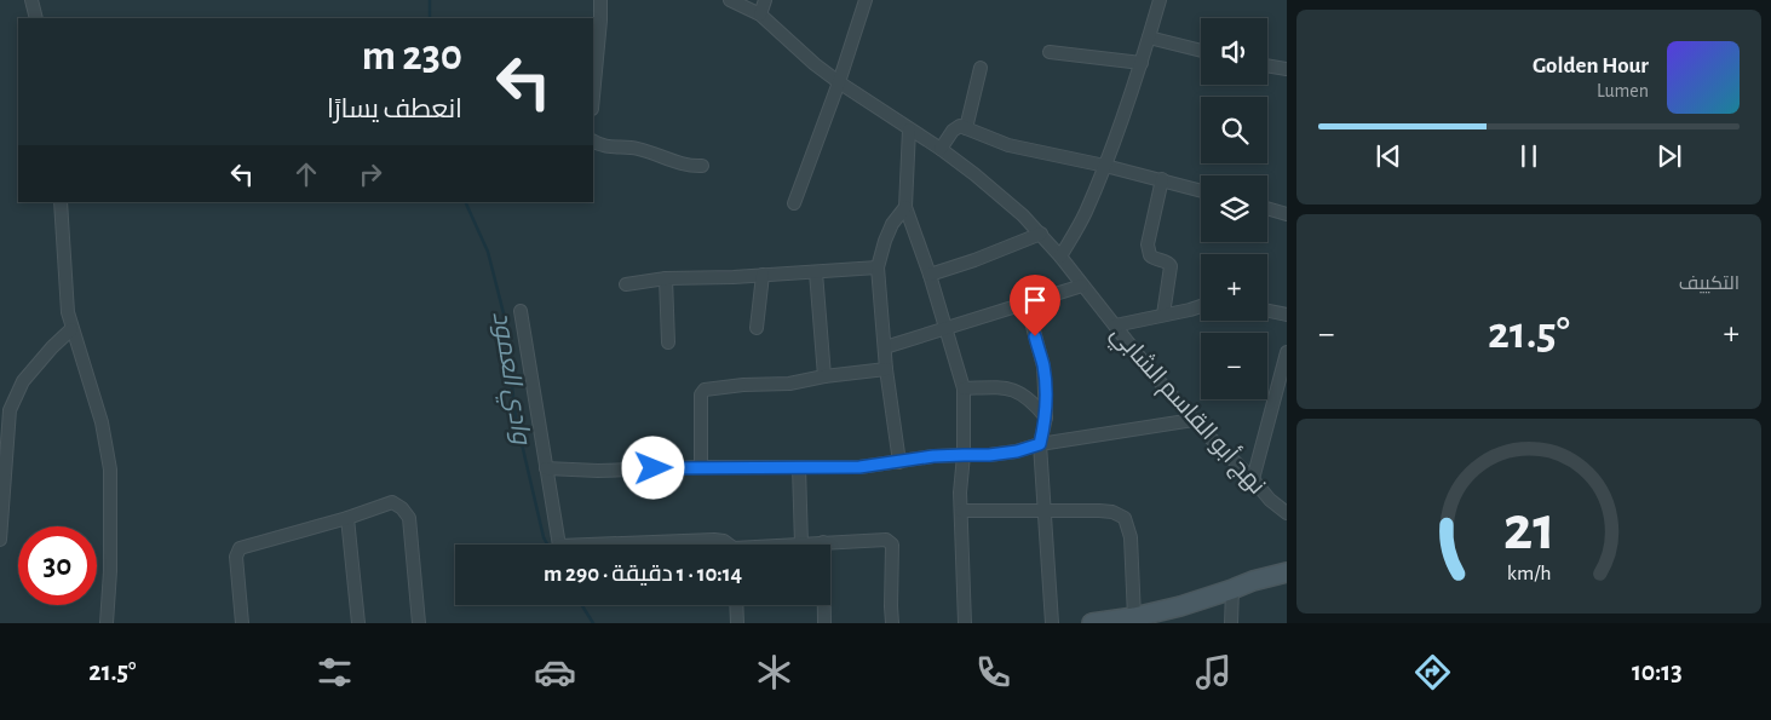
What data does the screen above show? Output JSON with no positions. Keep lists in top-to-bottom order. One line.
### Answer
{"streets":{"street":["نهج أبو القاسم الشابي"]},"water":["وادي العمود"],"page":{"map_buttons":["+","−"],"turn":["230 m","انعطف يسارًا"],"song":["Golden Hour","Lumen"],"tile":"التكييف","heat":["−","21.5°","+"],"limit":"30","trip":"10:14 · 1 دقيقة · 290 m","tabs":["10:13","21.5°"],"gauge":["21","km/h"]}}
